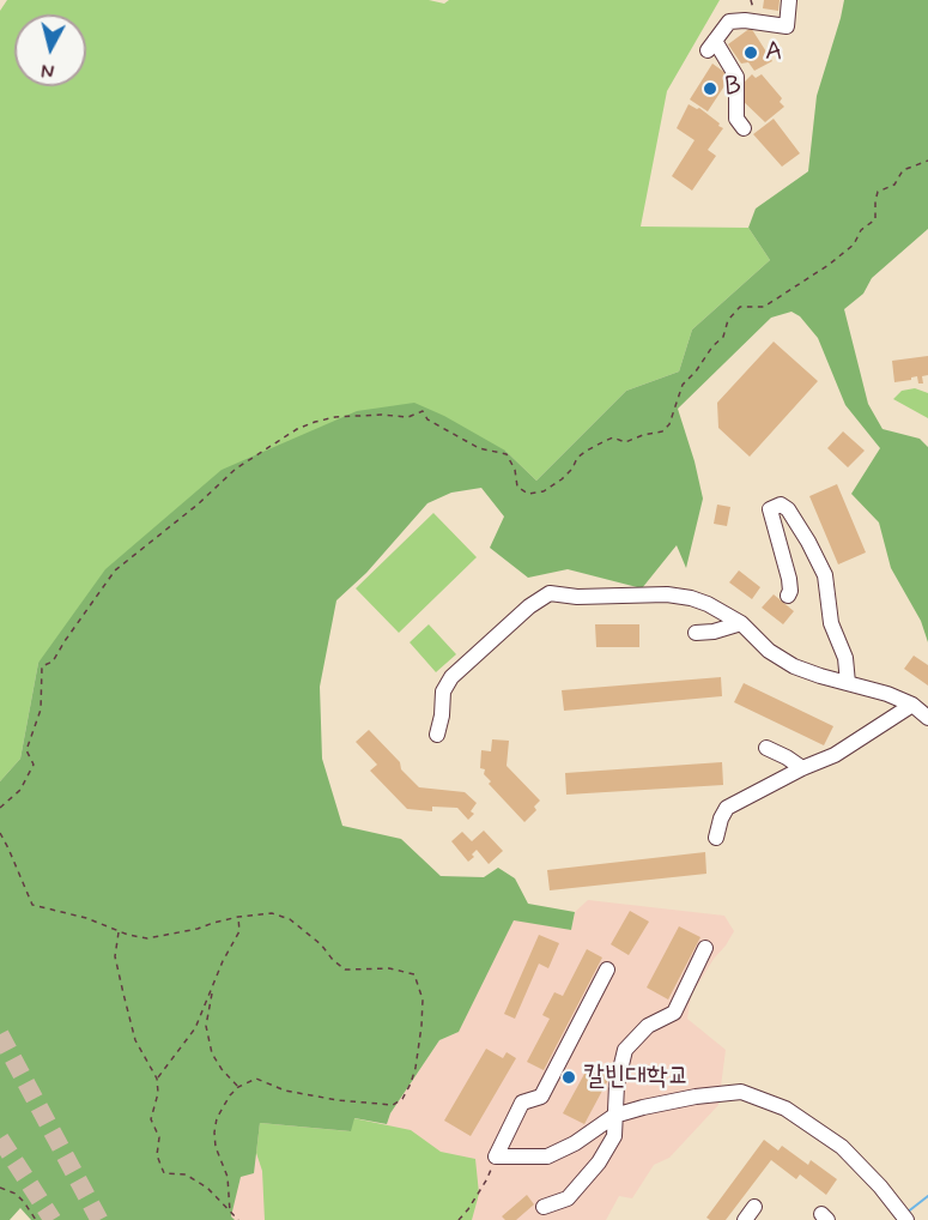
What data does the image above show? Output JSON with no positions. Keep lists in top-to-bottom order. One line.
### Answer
{"places":["A","B","칼빈대학교"],"north":"bottom"}
